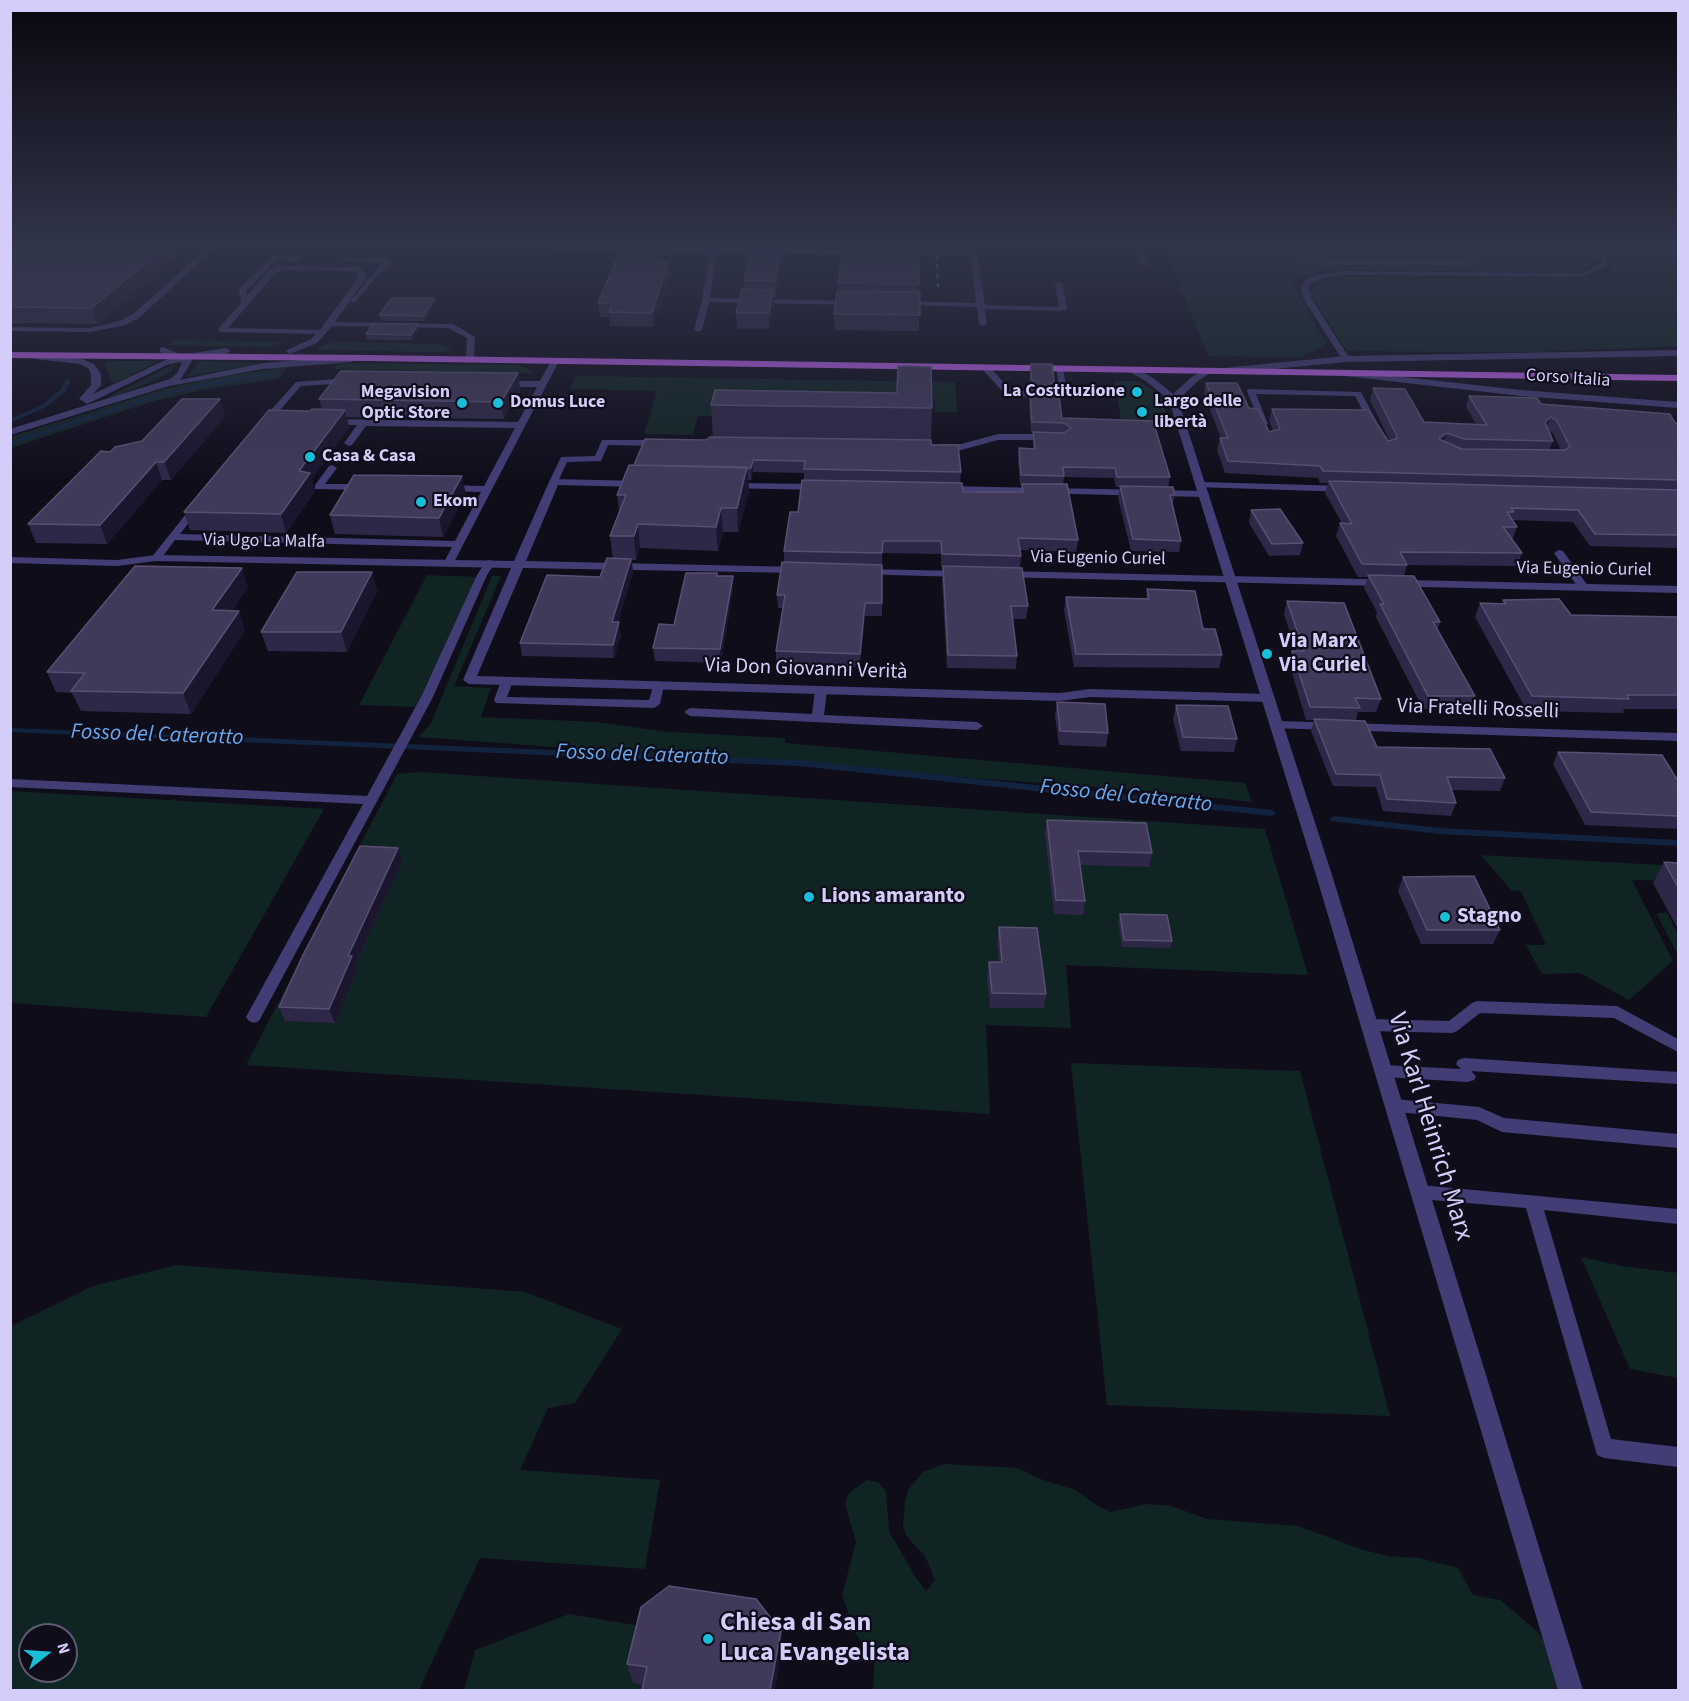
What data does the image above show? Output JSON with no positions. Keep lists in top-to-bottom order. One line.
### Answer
{"streets":{"street":["Corso Italia","Via Ugo La Malfa","Via Eugenio Curiel","Via Don Giovanni Verità","Via Fratelli Rosselli","Via Karl Heinrich Marx"]},"crossings":[["Via Ugo La Malfa","Via Don Giovanni Verità"],["Via Eugenio Curiel","Via Karl Heinrich Marx"],["Via Don Giovanni Verità","Via Karl Heinrich Marx"],["Via Fratelli Rosselli","Via Karl Heinrich Marx"]],"water":["Fosso del Cateratto"],"places":["La Costituzione","Megavision Optic Store","Domus Luce","Largo delle libertà","Casa & Casa","Ekom","Via Marx Via Curiel","Lions amaranto","Stagno","Chiesa di San Luca Evangelista"],"north":"right"}
